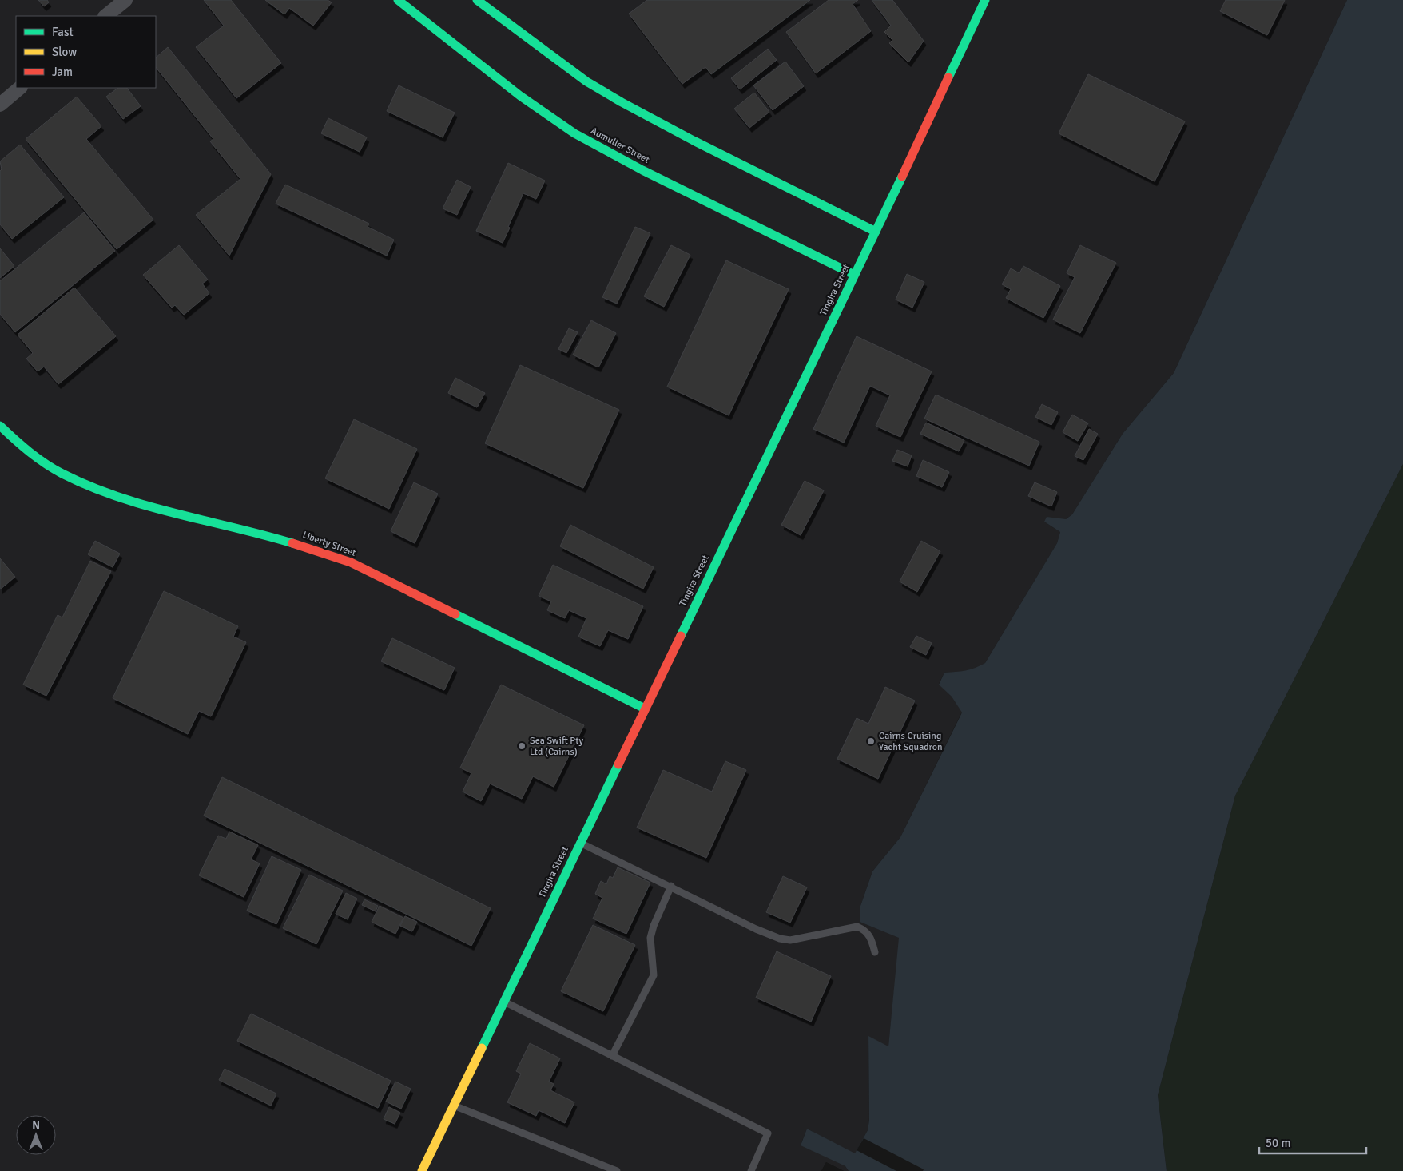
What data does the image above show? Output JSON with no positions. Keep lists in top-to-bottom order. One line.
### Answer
{"streets":{"street":["Aumuller Street","Tingira Street","Liberty Street"]},"crossings":[["Aumuller Street","Tingira Street"],["Tingira Street","Liberty Street"]],"places":["Cairns Cruising Yacht Squadron","Sea Swift Pty Ltd (Cairns)"],"legend":["Fast","Slow","Jam"],"scale_bar":"50 m","north":"top"}
